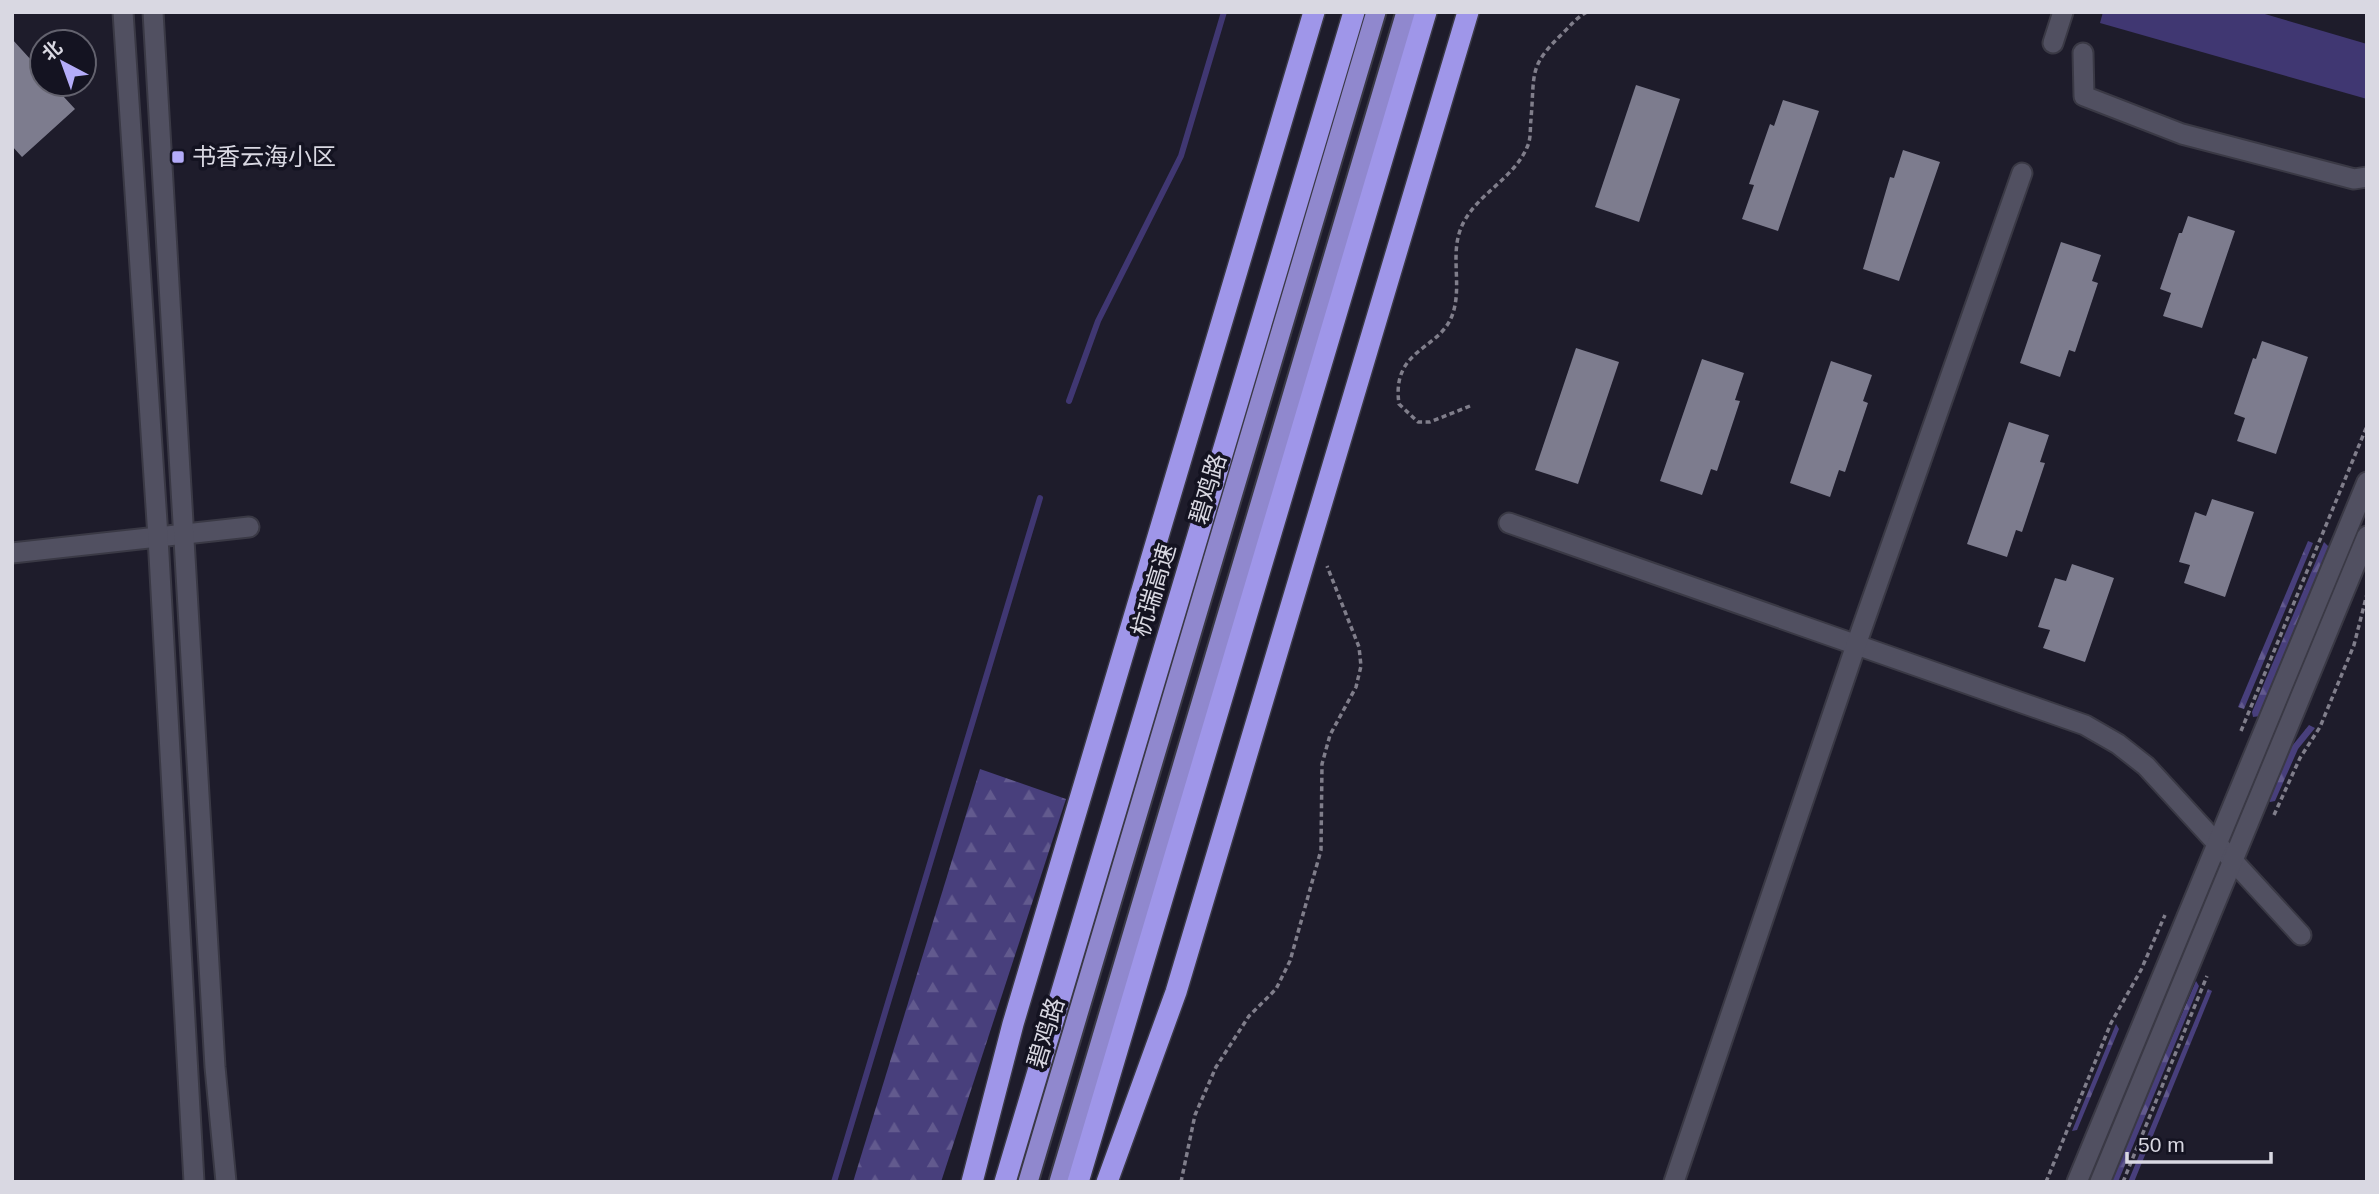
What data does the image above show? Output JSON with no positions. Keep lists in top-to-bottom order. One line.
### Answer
{"streets":{"highway":["碧鸡路","杭瑞高速"]},"places":{"transit":["书香云海小区"]},"scale_bar":"50 m","north":"top left"}
